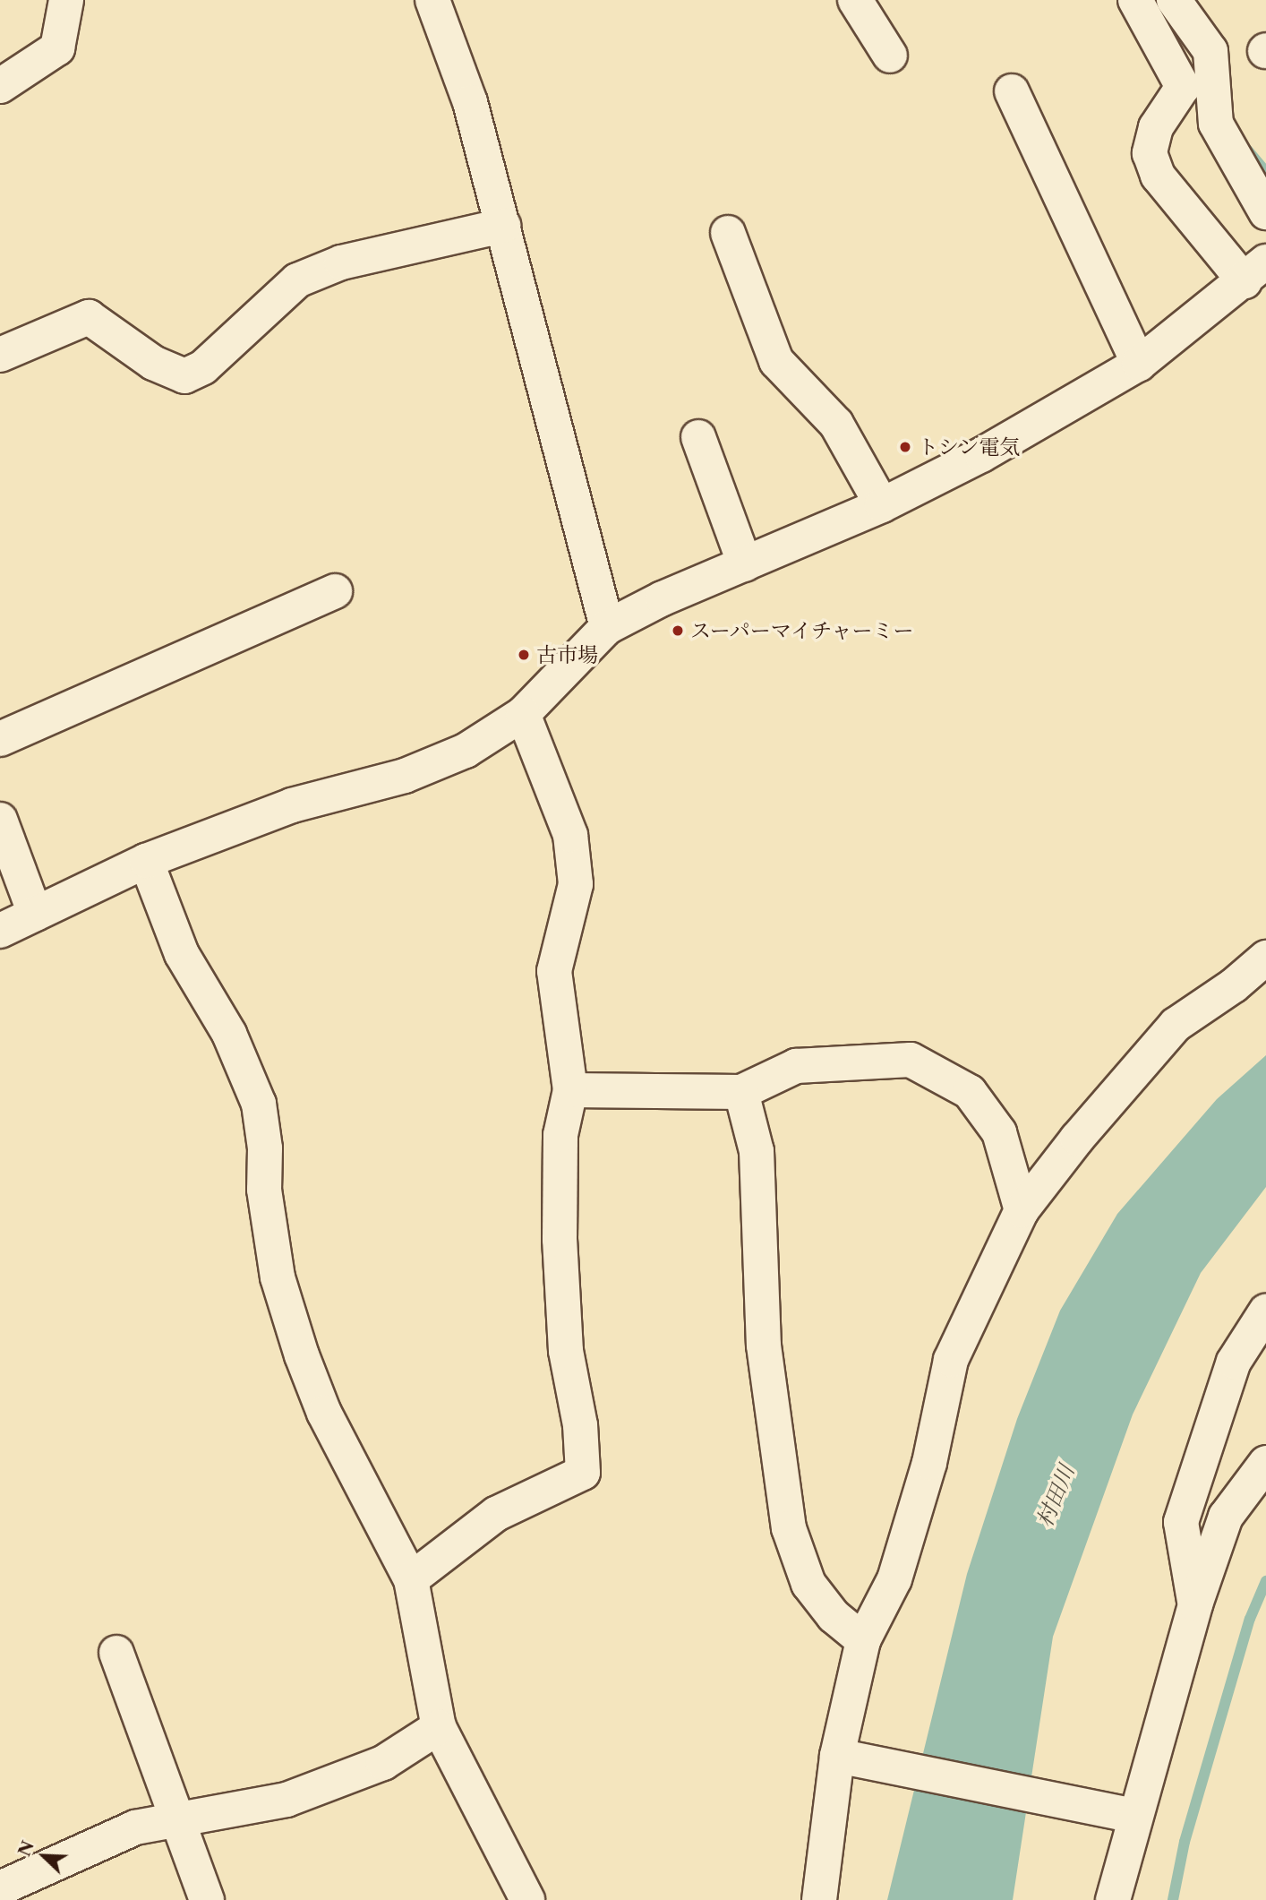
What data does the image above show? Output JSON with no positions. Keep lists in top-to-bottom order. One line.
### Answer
{"water":["村田川"],"places":["トシン電気","スーパーマイチャーミー","古市場"],"north":"top left"}
